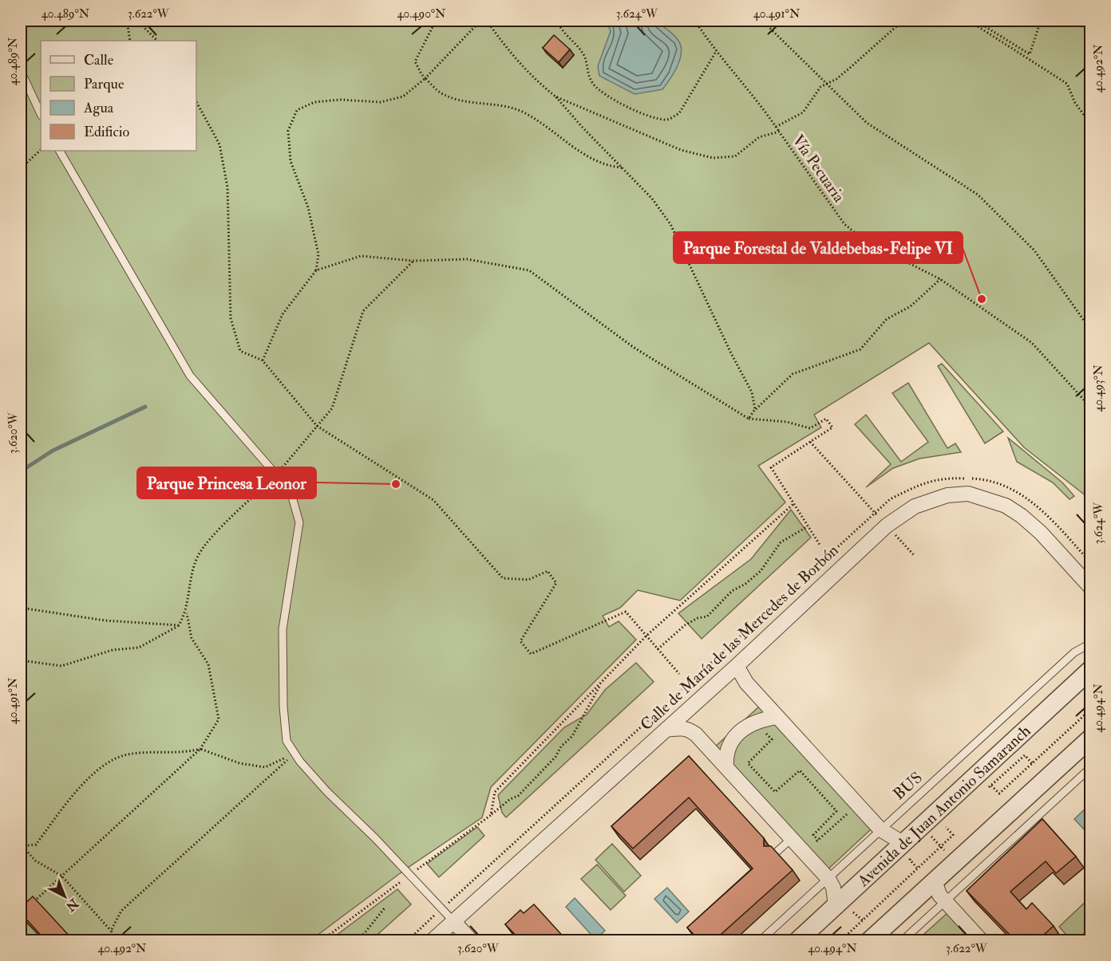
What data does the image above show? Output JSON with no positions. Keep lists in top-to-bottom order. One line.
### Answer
{"streets":{"street":["Calle de María de las Mercedes de Borbón","Avenida de Juan Antonio Samaranch"],"lane":["BUS"],"path":["Vía Pecuaria"]},"places":["Parque Forestal de Valdebebas-Felipe VI","Parque Princesa Leonor"],"legend":["Calle","Parque","Agua","Edificio"],"north":"bottom right","coordinates":["40.489°N","3.622°W","40.490°N","3.624°W","40.491°N","40.492°N","40.493°N","3.620°W","40.494°N"]}
